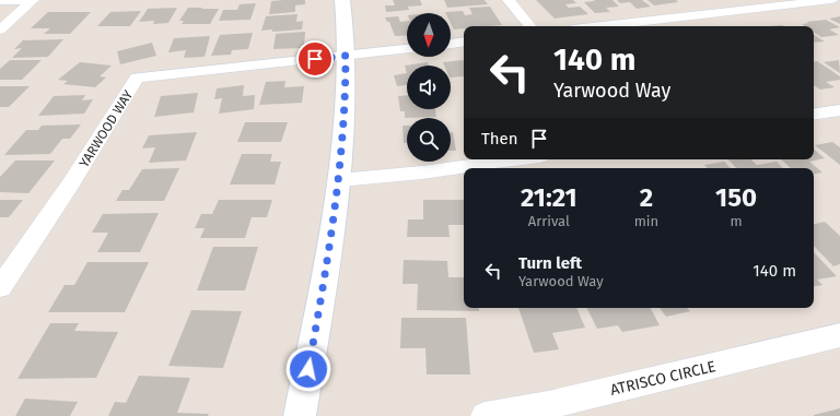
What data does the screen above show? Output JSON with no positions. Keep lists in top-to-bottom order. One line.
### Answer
{"streets":{"street":["YARWOOD WAY","ATRISCO CIRCLE"]},"north":"bottom","page":{"turn":["140 m","Yarwood Way"],"then":"Then","eta":["21:21","Arrival","2","min","150","m"],"list":[{"name":"Turn left","note":"Yarwood Way","value":"140 m"}]}}
